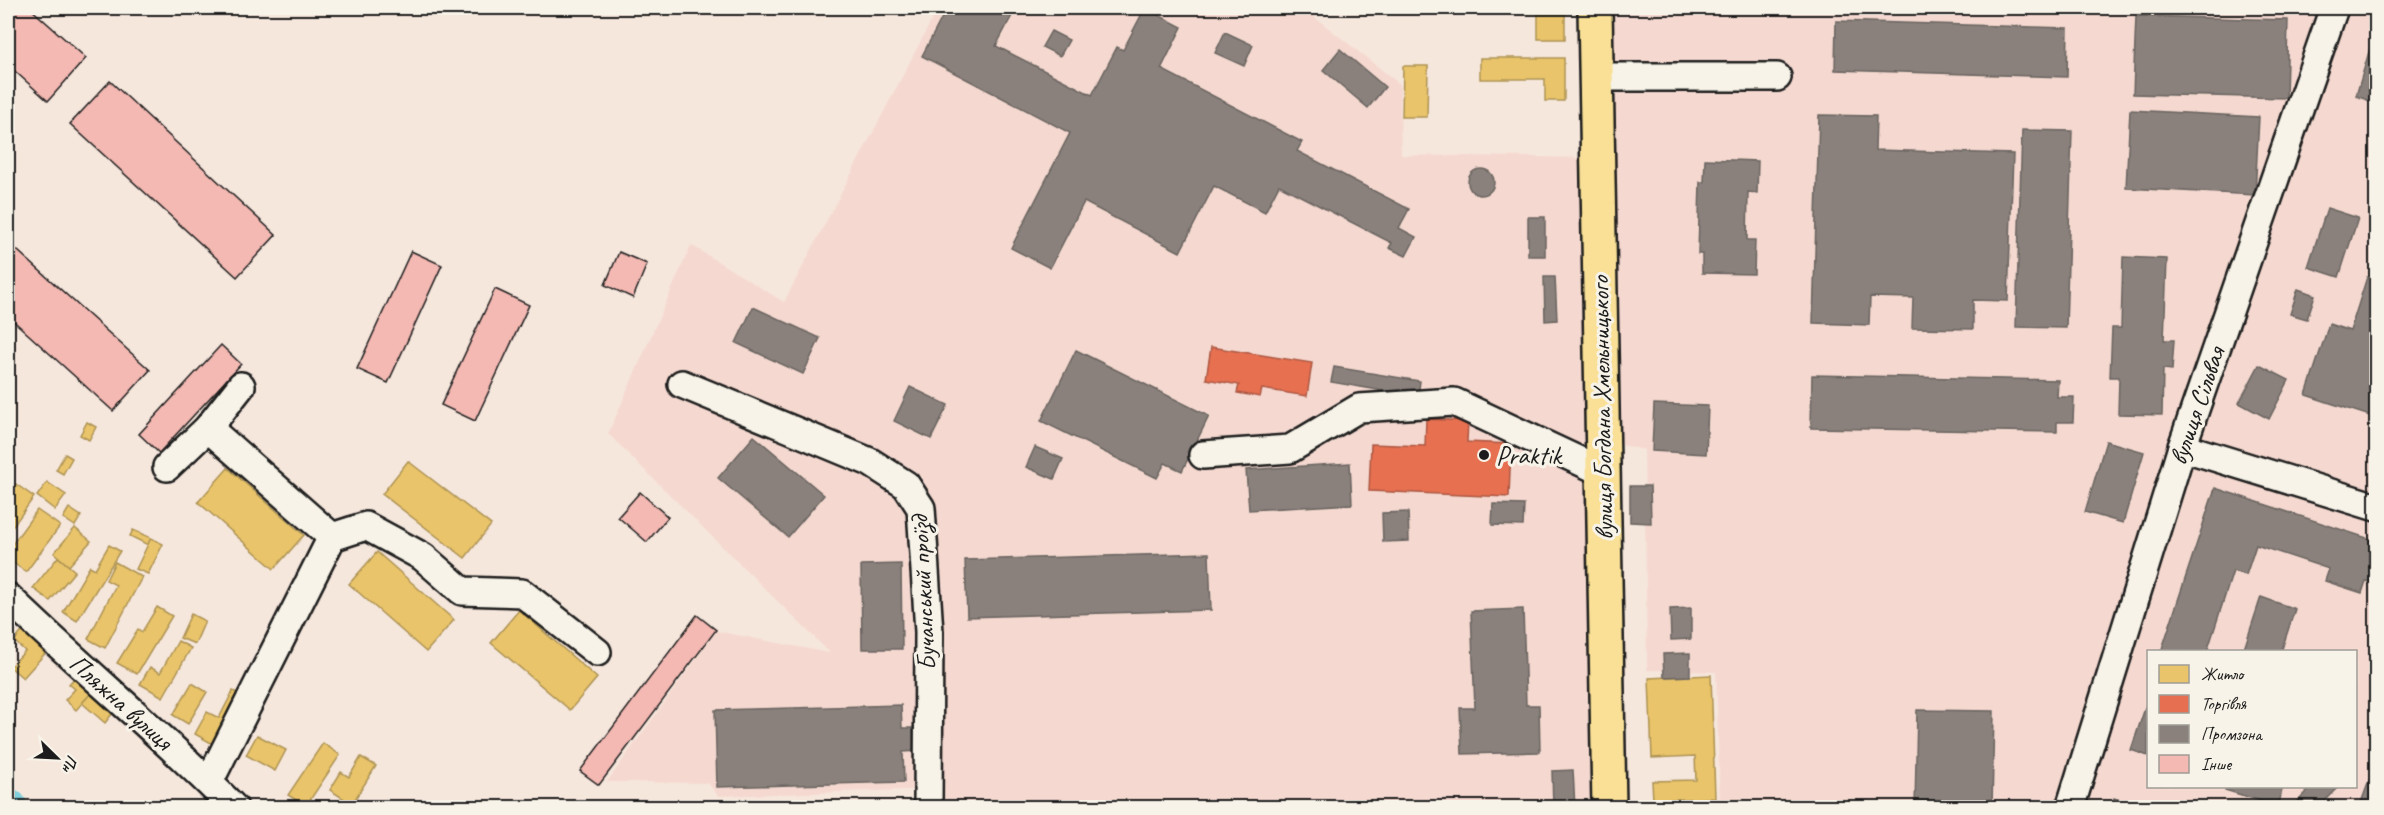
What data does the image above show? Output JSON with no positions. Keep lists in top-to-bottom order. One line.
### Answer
{"streets":{"highway":["вулиця Богдана Хмельницького"],"street":["вулиця Сільвая","Бучанський проїзд","Пляжна вулиця"]},"places":["Praktik"],"legend":["Житло","Торгівля","Промзона","Інше"],"north":"bottom right"}
